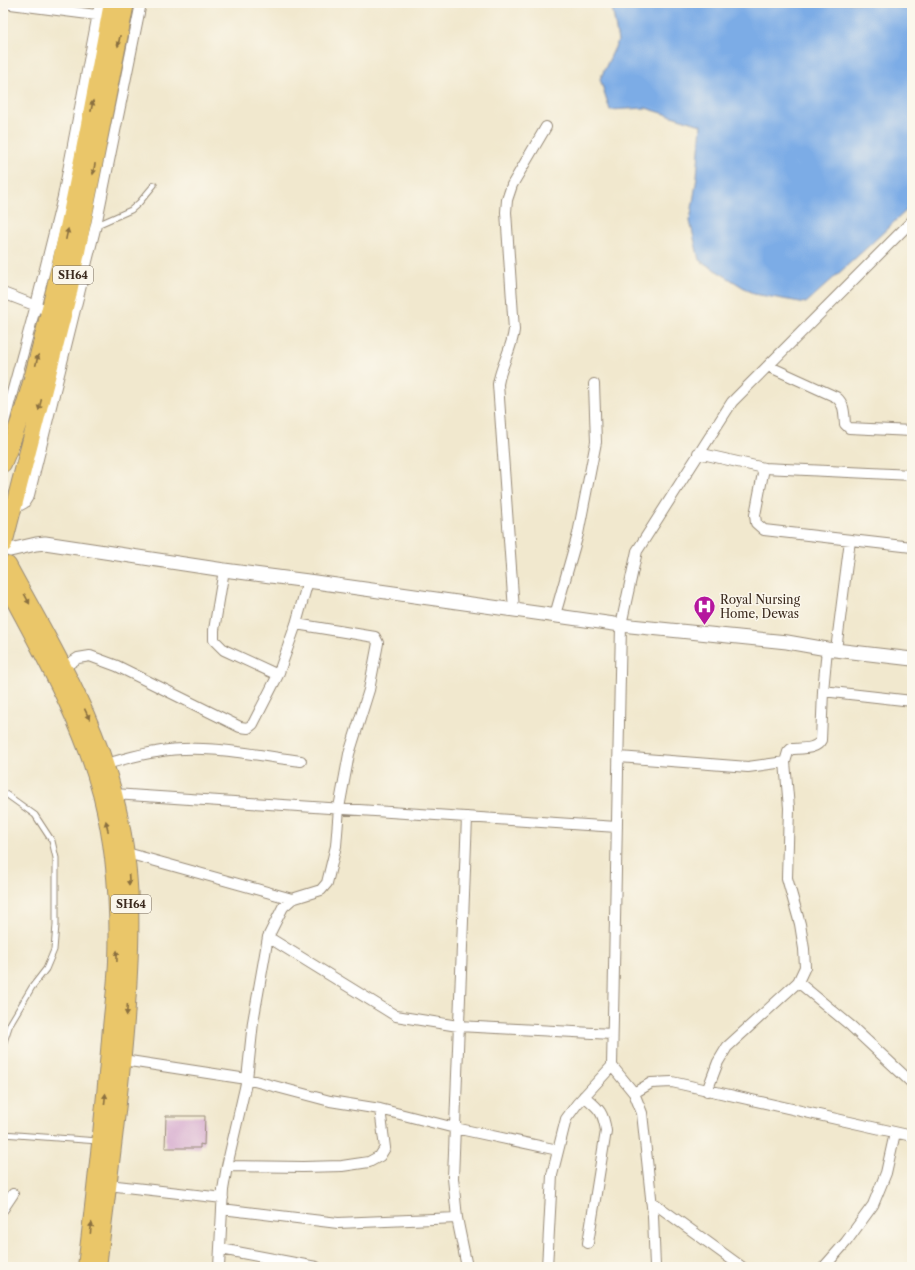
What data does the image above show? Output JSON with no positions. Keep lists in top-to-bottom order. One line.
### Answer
{"streets":{"main road":["SH64"]},"places":{"hospital":["Royal Nursing Home, Dewas"]}}
